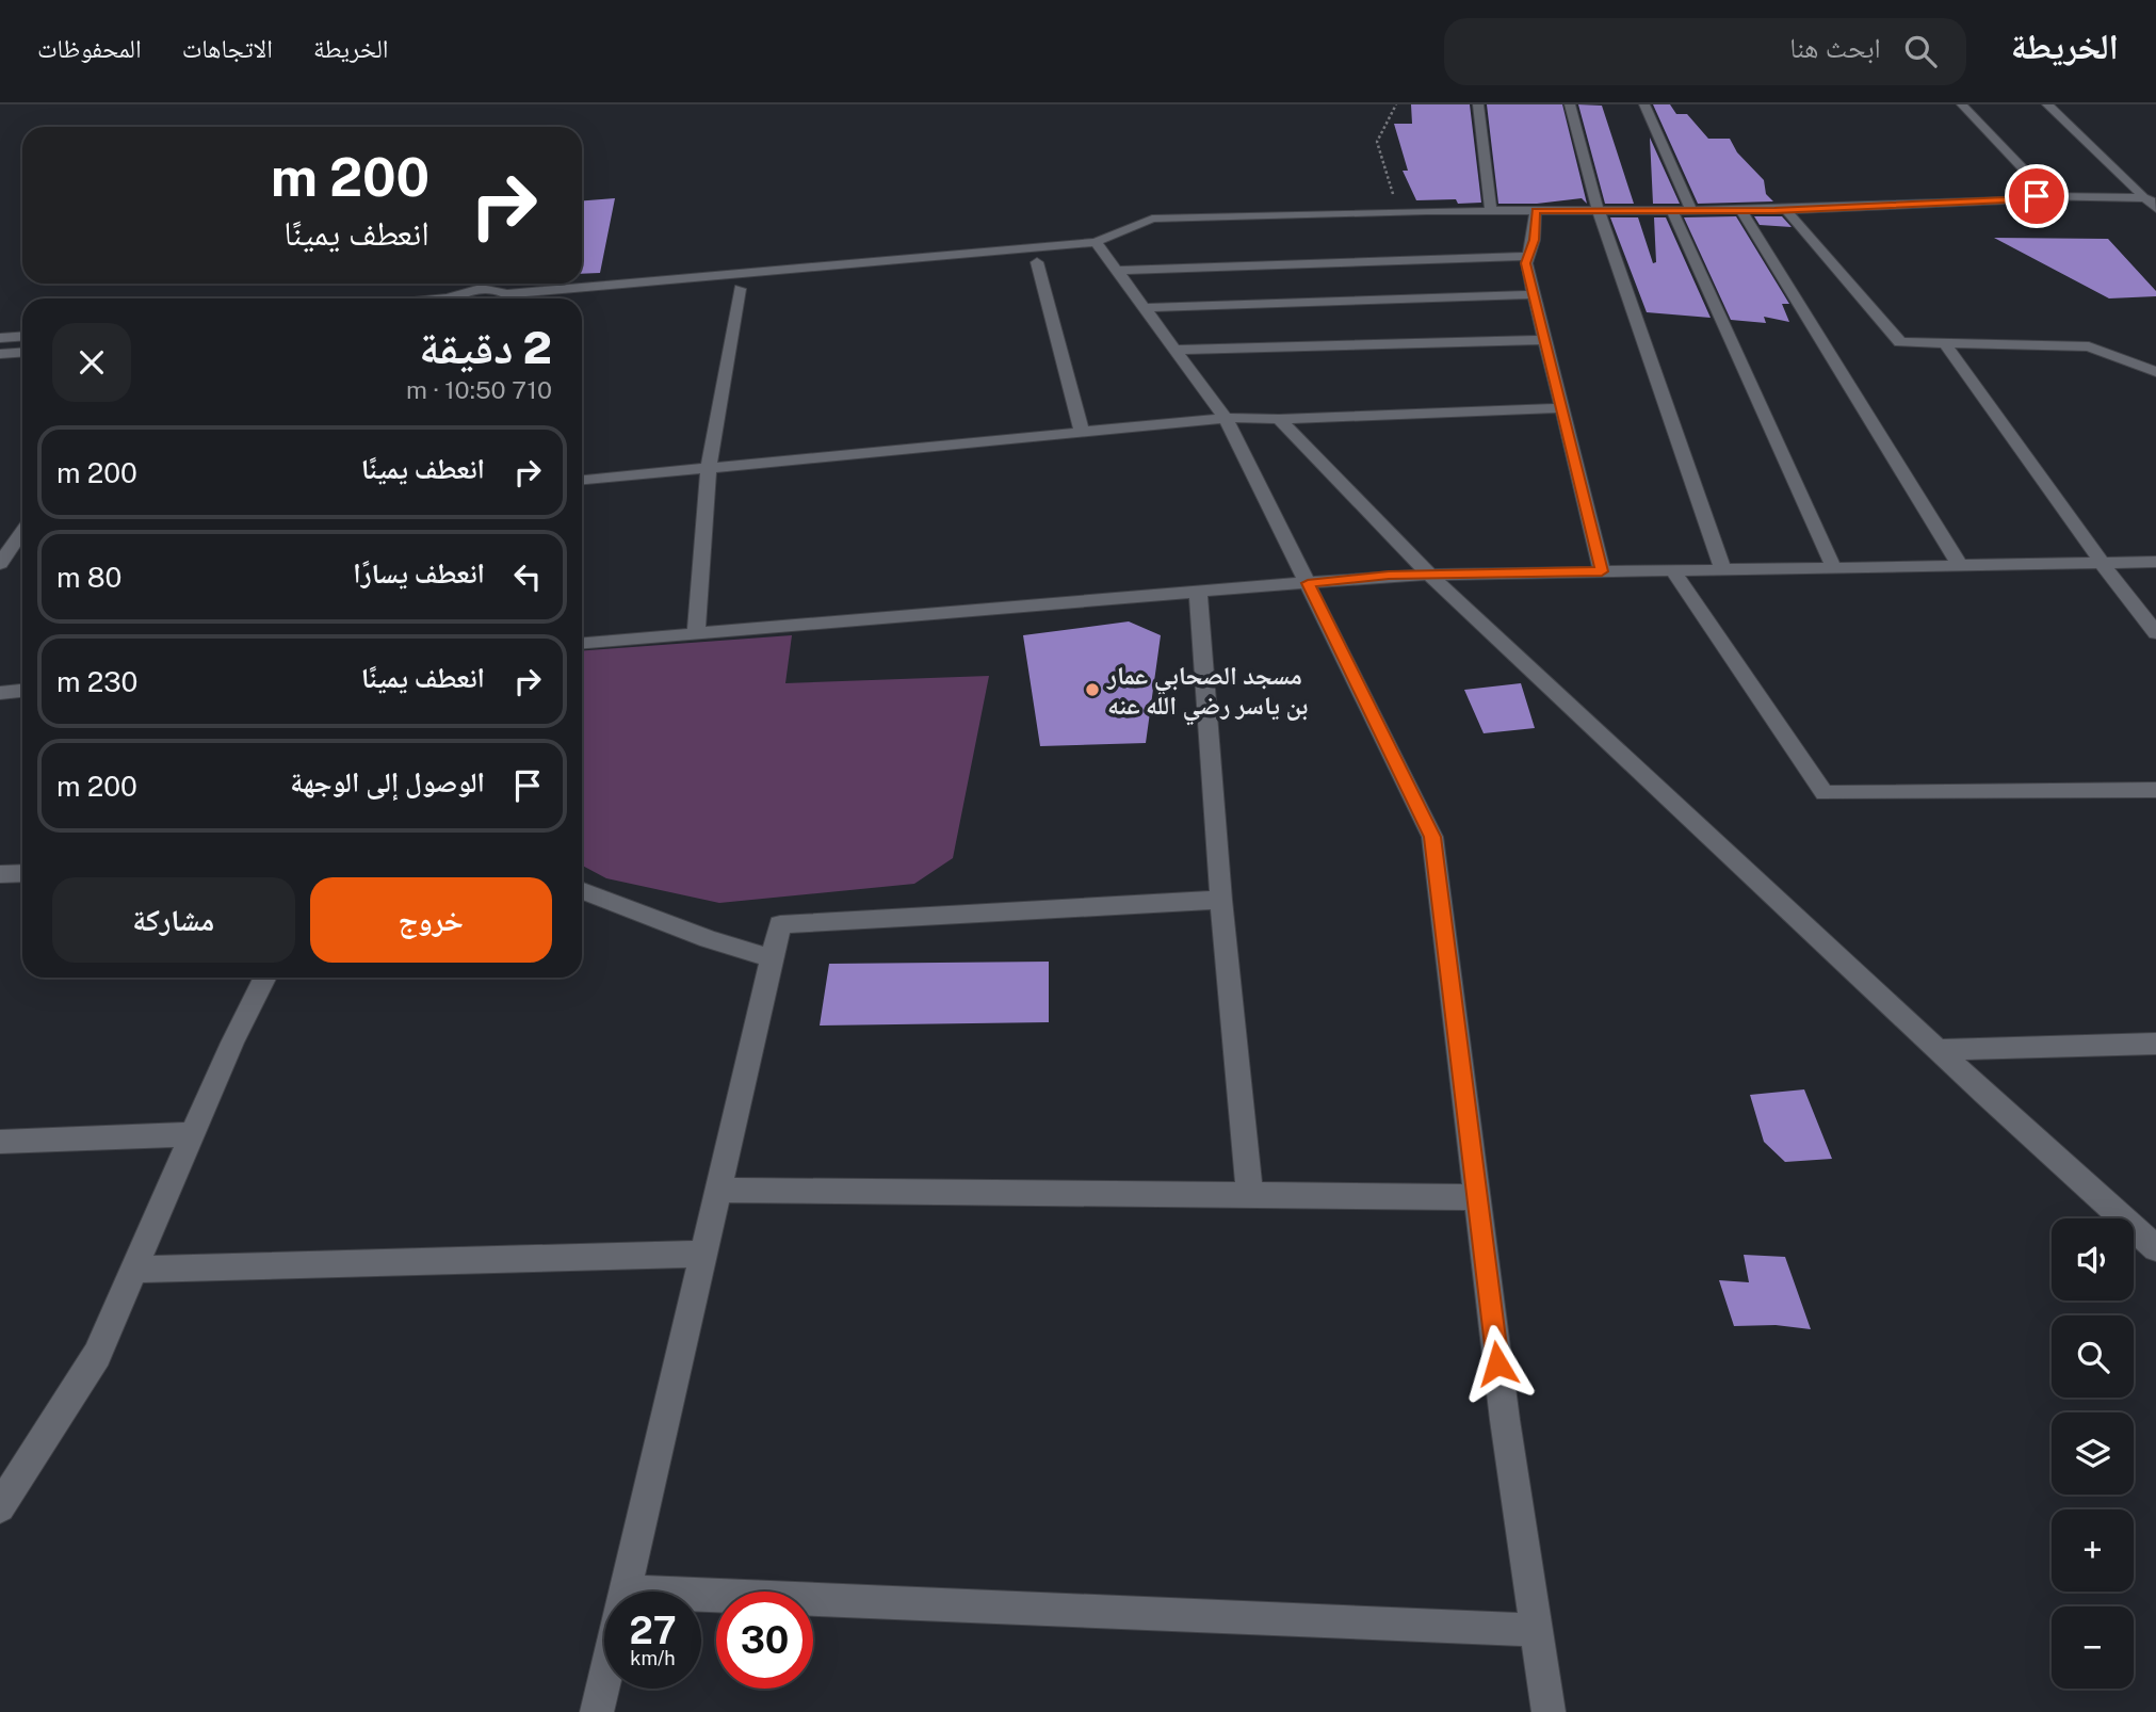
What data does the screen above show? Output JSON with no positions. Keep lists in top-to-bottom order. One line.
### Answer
{"places":["مسجد الصحابي عمار بن ياسر رضي الله عنه"],"page":{"header":"الخريطة","search":"ابحث هنا","nav":["الخريطة","الاتجاهات","المحفوظات"],"turn":["200 m","انعطف يمينًا"],"heading":["2 دقيقة","710 m · 10:50"],"list":[{"name":"انعطف يمينًا","value":"200 m"},{"name":"انعطف يسارًا","value":"80 m"},{"name":"انعطف يمينًا","value":"230 m"},{"name":"الوصول إلى الوجهة","value":"200 m"}],"buttons":["خروج","مشاركة"],"map_buttons":["+","−"],"speed":"27 km/h","limit":"30"}}
